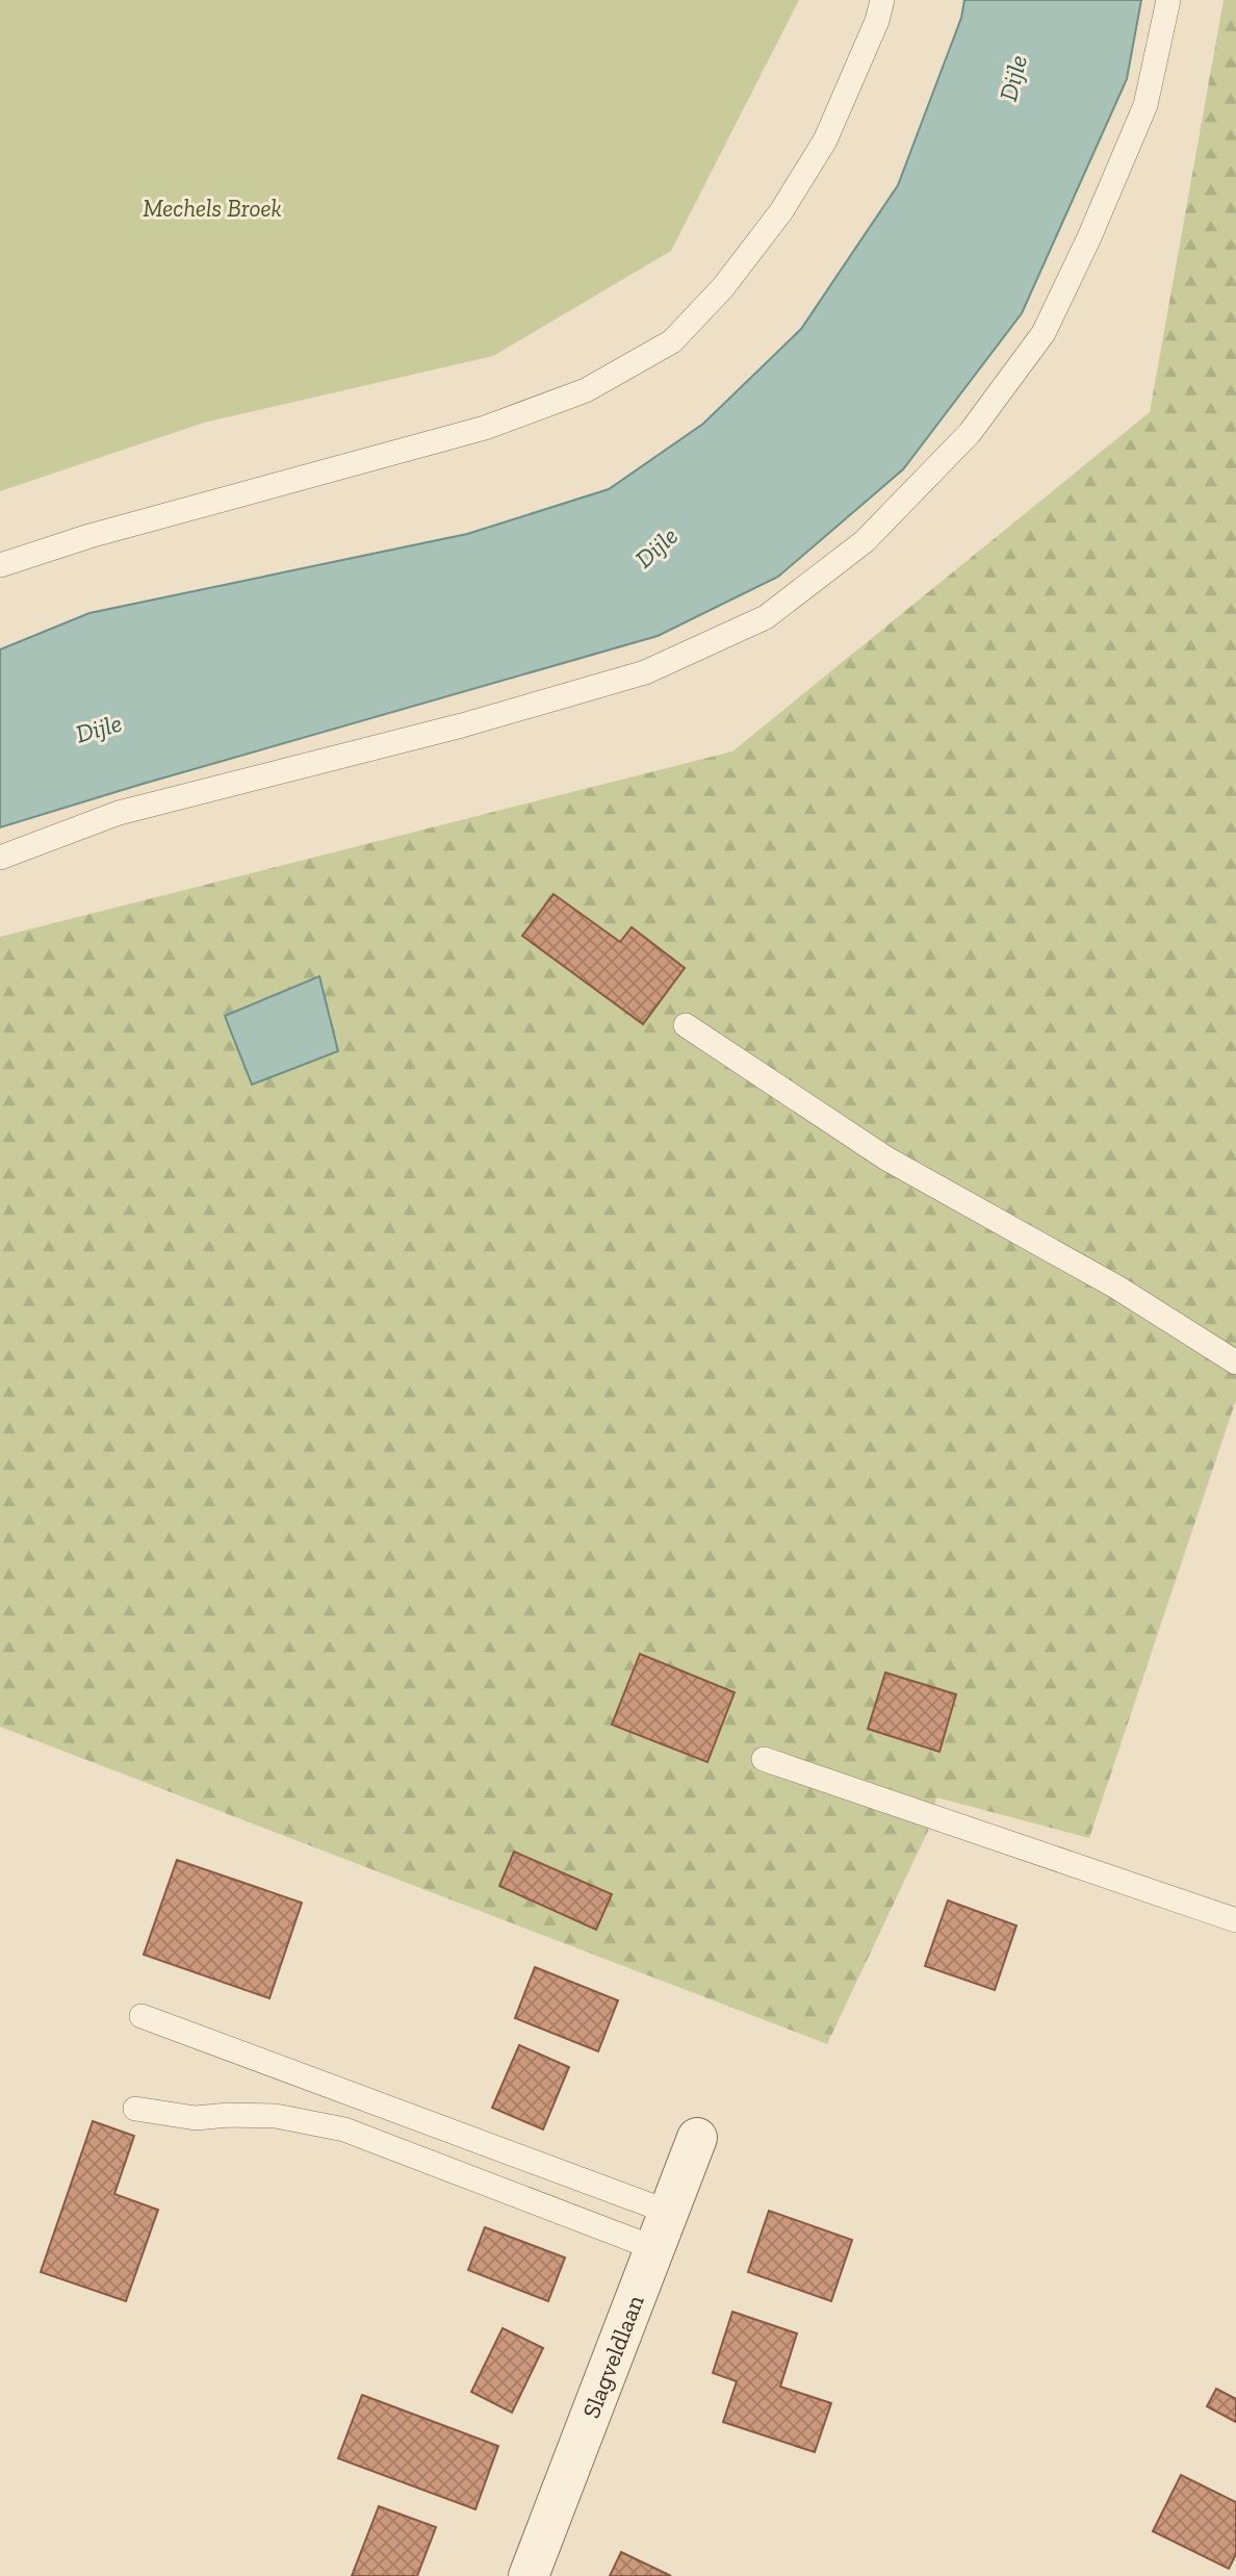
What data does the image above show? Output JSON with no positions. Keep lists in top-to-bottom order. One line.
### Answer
{"streets":{"street":["Slagveldlaan"]},"water":["Dijle"],"parks":["Mechels Broek"]}
